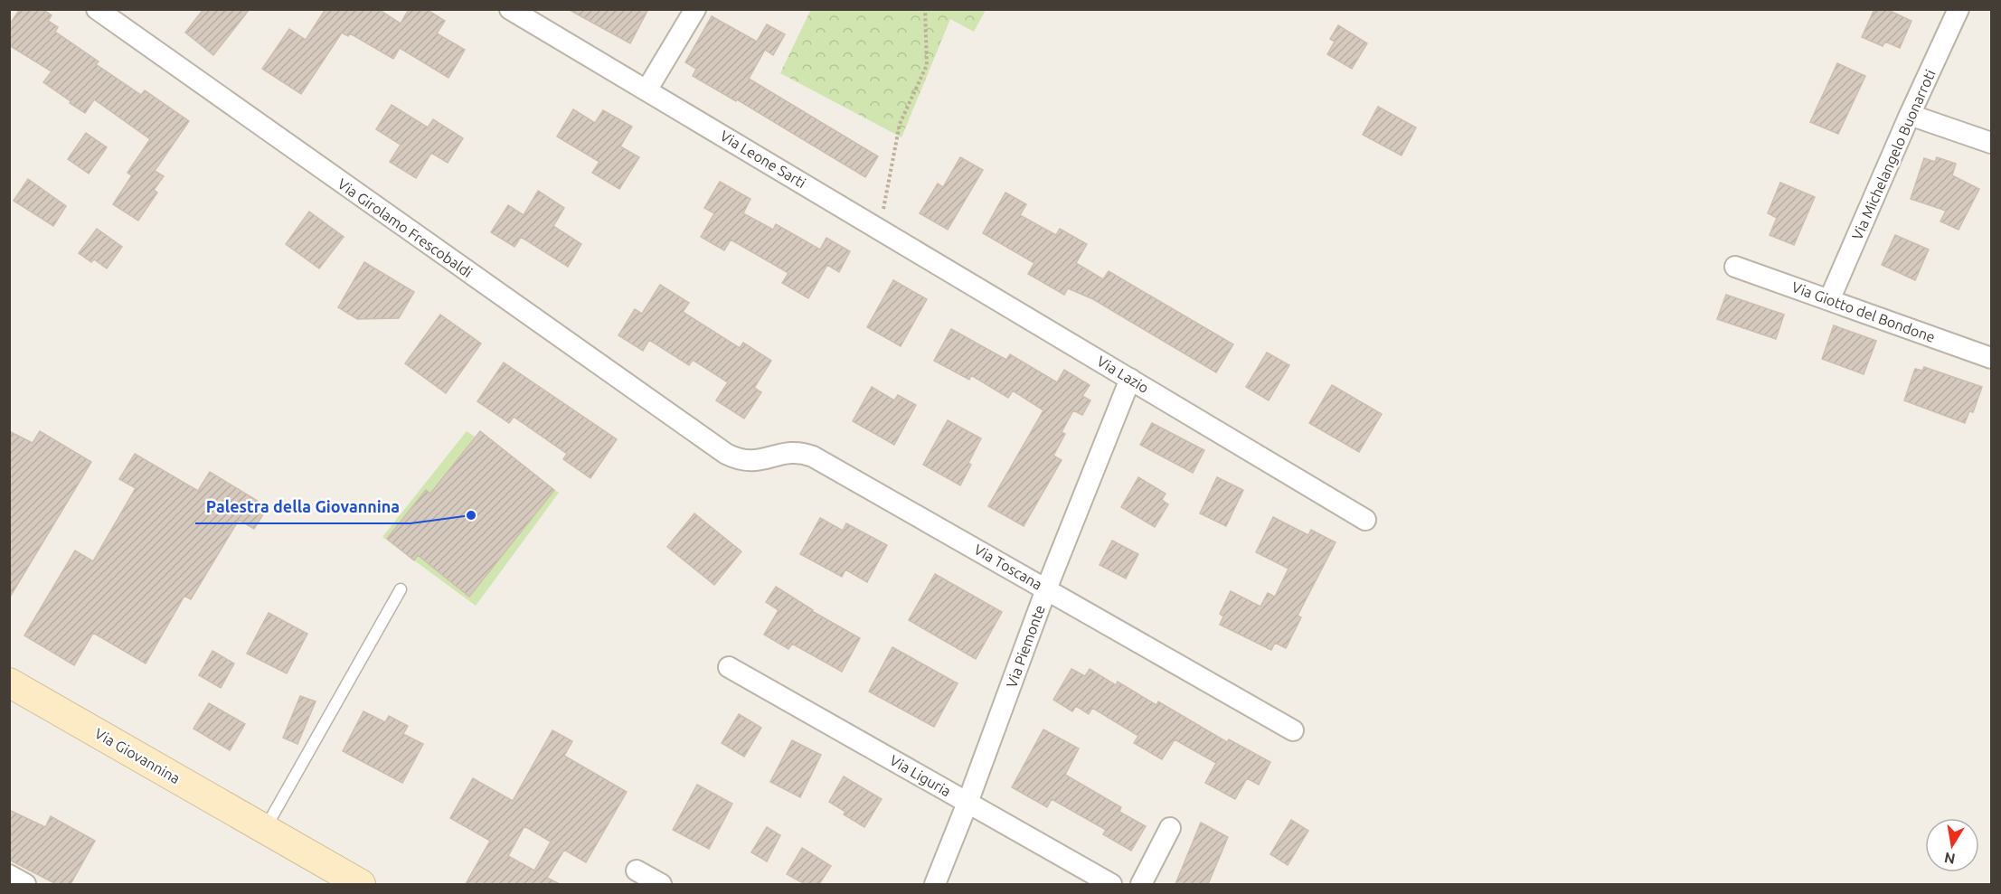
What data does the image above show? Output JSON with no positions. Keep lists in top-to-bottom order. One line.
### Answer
{"streets":{"street":["Via Michelangelo Buonarroti","Via Leone Sarti","Via Girolamo Frescobaldi","Via Giotto del Bondone","Via Lazio","Via Toscana","Via Piemonte","Via Giovannina","Via Liguria"]},"crossings":[["Via Michelangelo Buonarroti","Via Giotto del Bondone"],["Via Leone Sarti","Via Lazio"],["Via Girolamo Frescobaldi","Via Toscana"],["Via Lazio","Via Piemonte"],["Via Toscana","Via Piemonte"],["Via Piemonte","Via Liguria"]],"places":["Palestra della Giovannina"],"north":"bottom"}
